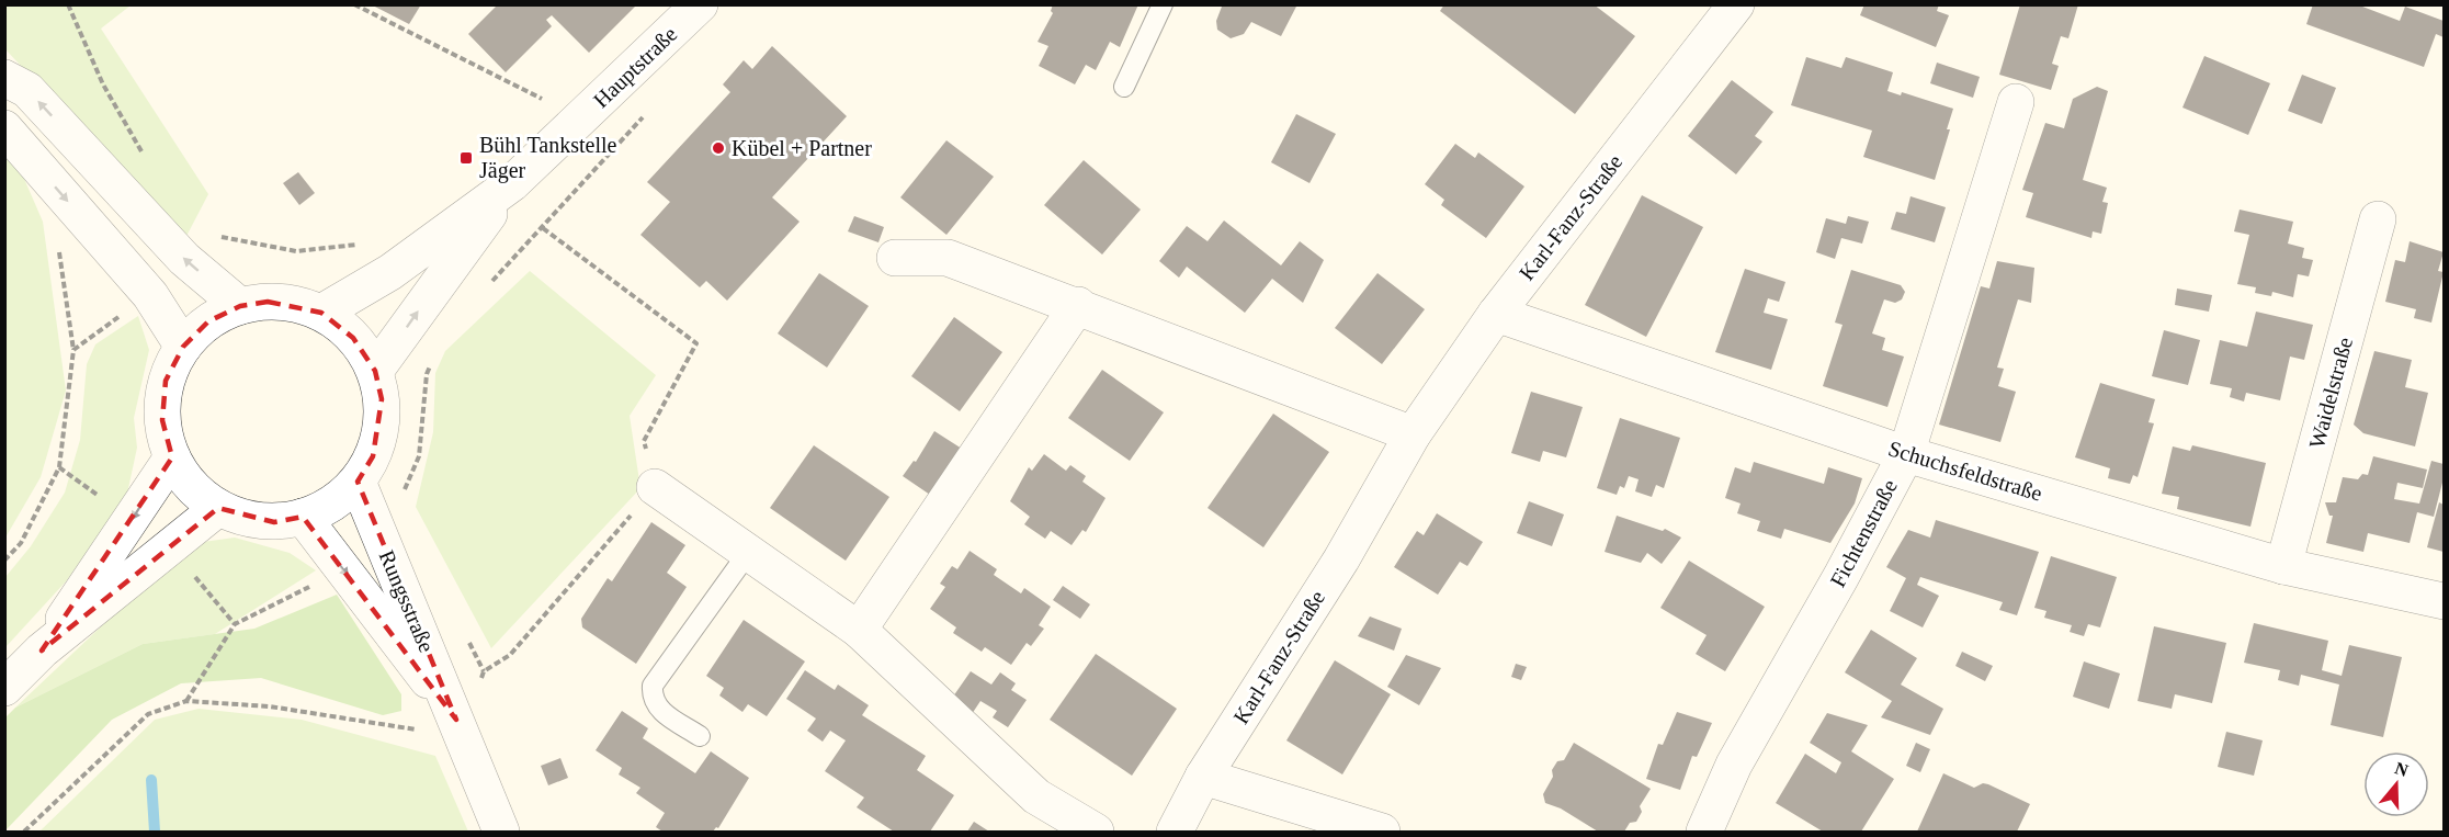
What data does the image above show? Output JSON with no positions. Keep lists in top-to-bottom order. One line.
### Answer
{"streets":{"street":["Hauptstraße","Karl-Fanz-Straße","Waidelstraße","Schuchsfeldstraße","Fichtenstraße","Rungsstraße"]},"crossings":[["Hauptstraße","Rungsstraße"],["Karl-Fanz-Straße","Schuchsfeldstraße"],["Waidelstraße","Schuchsfeldstraße"],["Schuchsfeldstraße","Fichtenstraße"]],"places":{"other":["Kübel + Partner"],"transit":["Bühl Tankstelle Jäger"]},"north":"top"}
